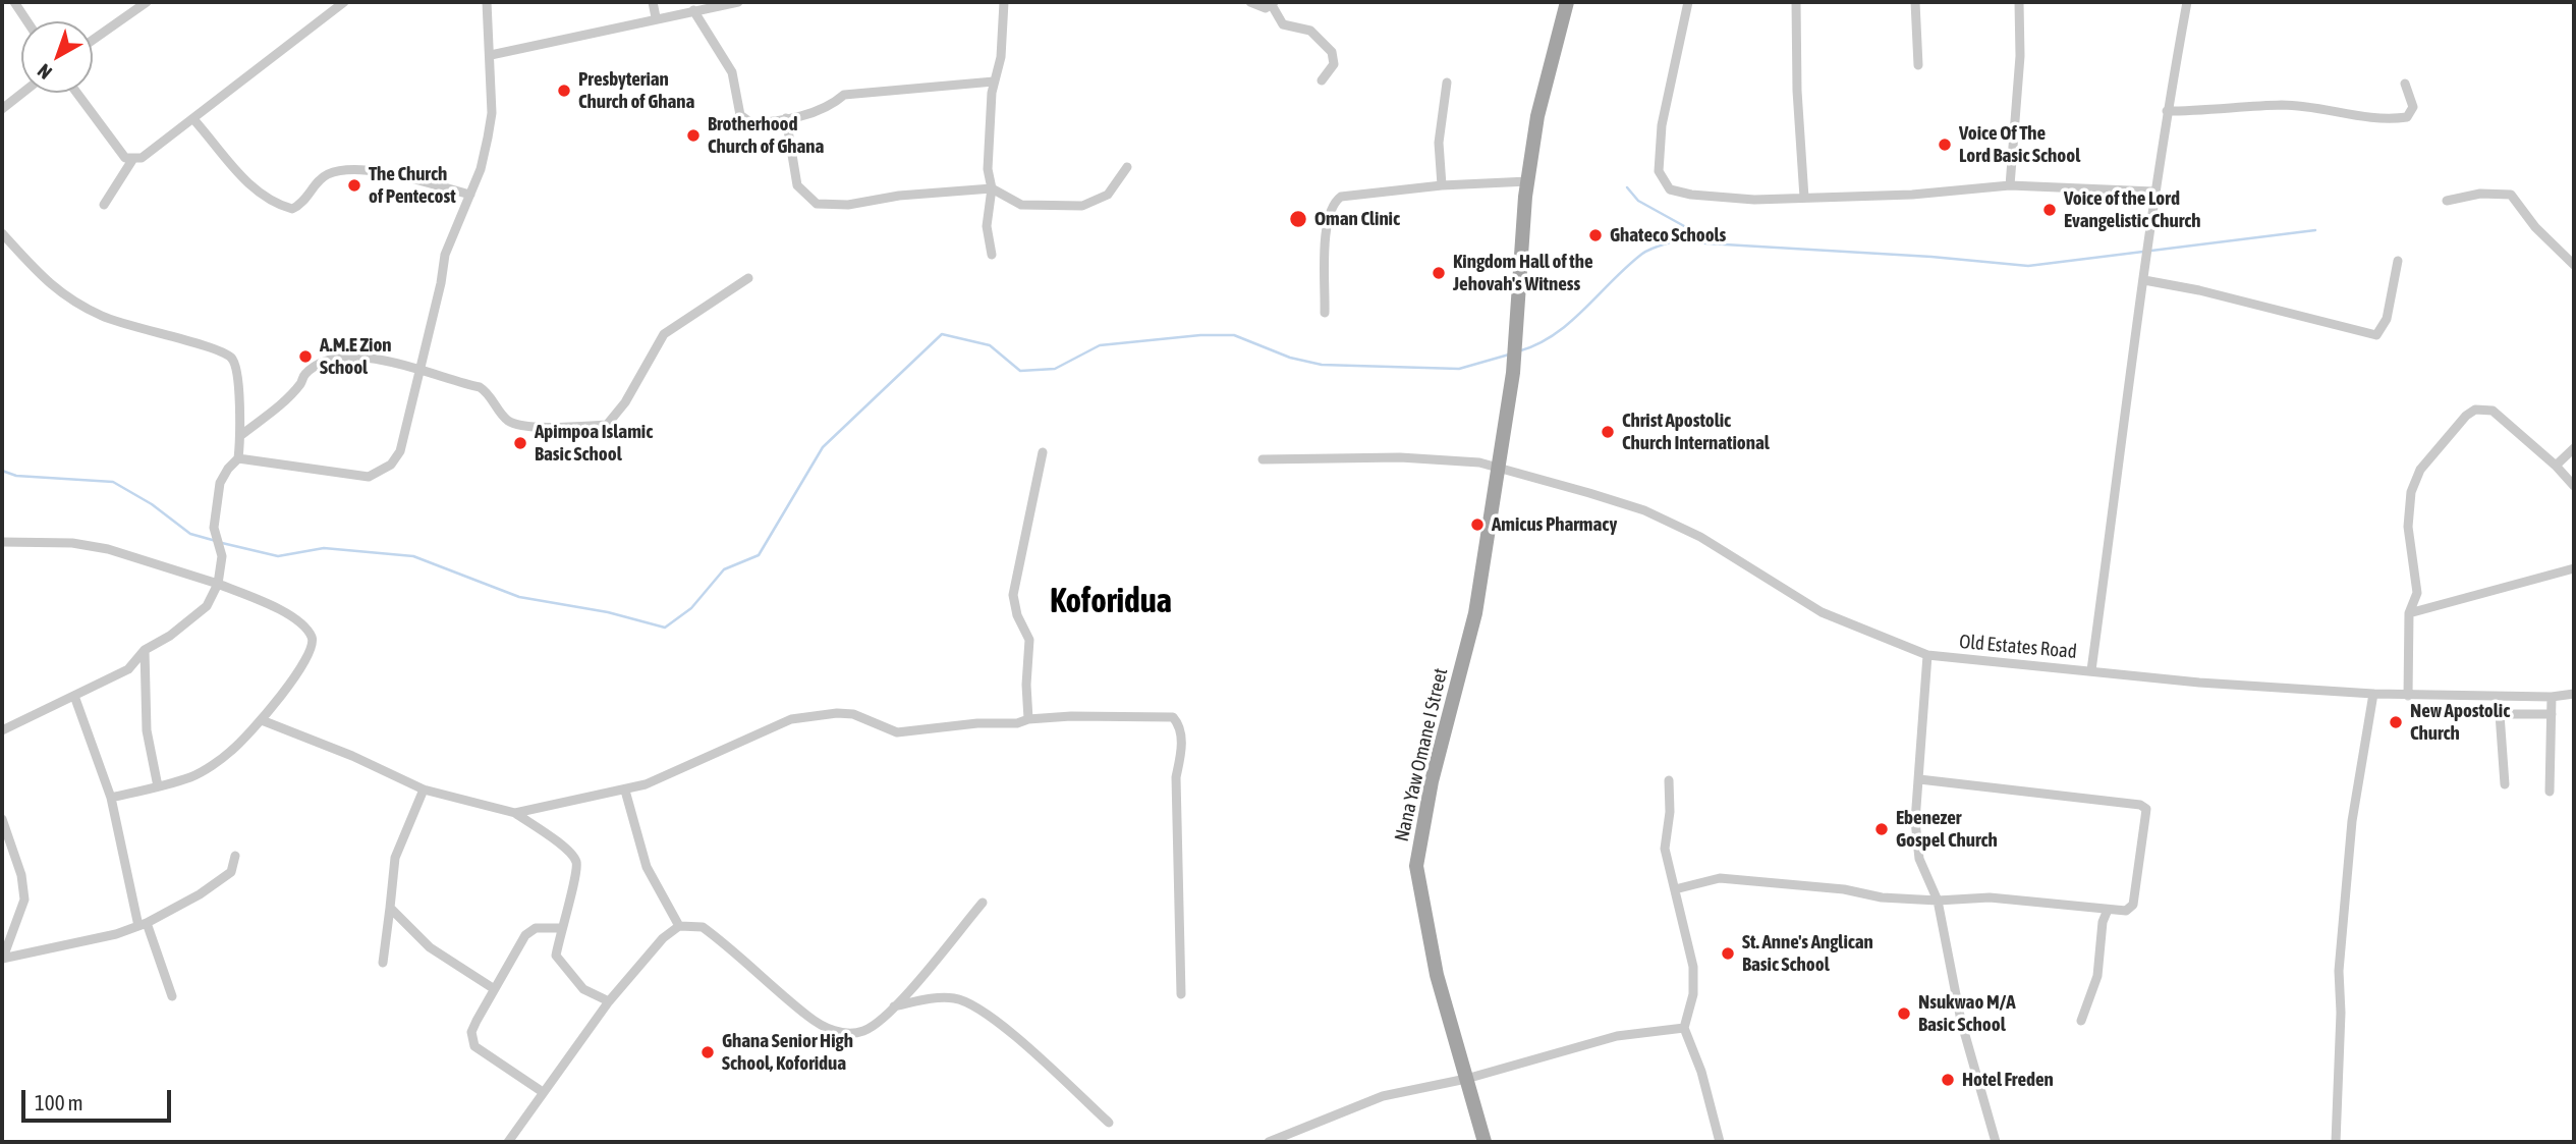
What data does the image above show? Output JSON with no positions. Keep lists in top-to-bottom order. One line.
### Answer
{"streets":{"main road":["Nana Yaw Omane I Street"],"street":["Old Estates Road"]},"crossings":[["Old Estates Road","Nana Yaw Omane I Street"]],"districts":["Koforidua"],"places":["Presbyterian Church of Ghana","Brotherhood Church of Ghana","Voice Of The Lord Basic School","The Church of Pentecost","Voice of the Lord Evangelistic Church","Oman Clinic","Ghateco Schools","Kingdom Hall of the Jehovah's Witness","A.M.E Zion School","Christ Apostolic Church International","Apimpoa Islamic Basic School","Amicus Pharmacy","New Apostolic Church","Ebenezer Gospel Church","St. Anne's Anglican Basic School","Nsukwao M/A Basic School","Ghana Senior High School, Koforidua","Hotel Freden"],"scale_bar":"100 m","north":"bottom left"}
